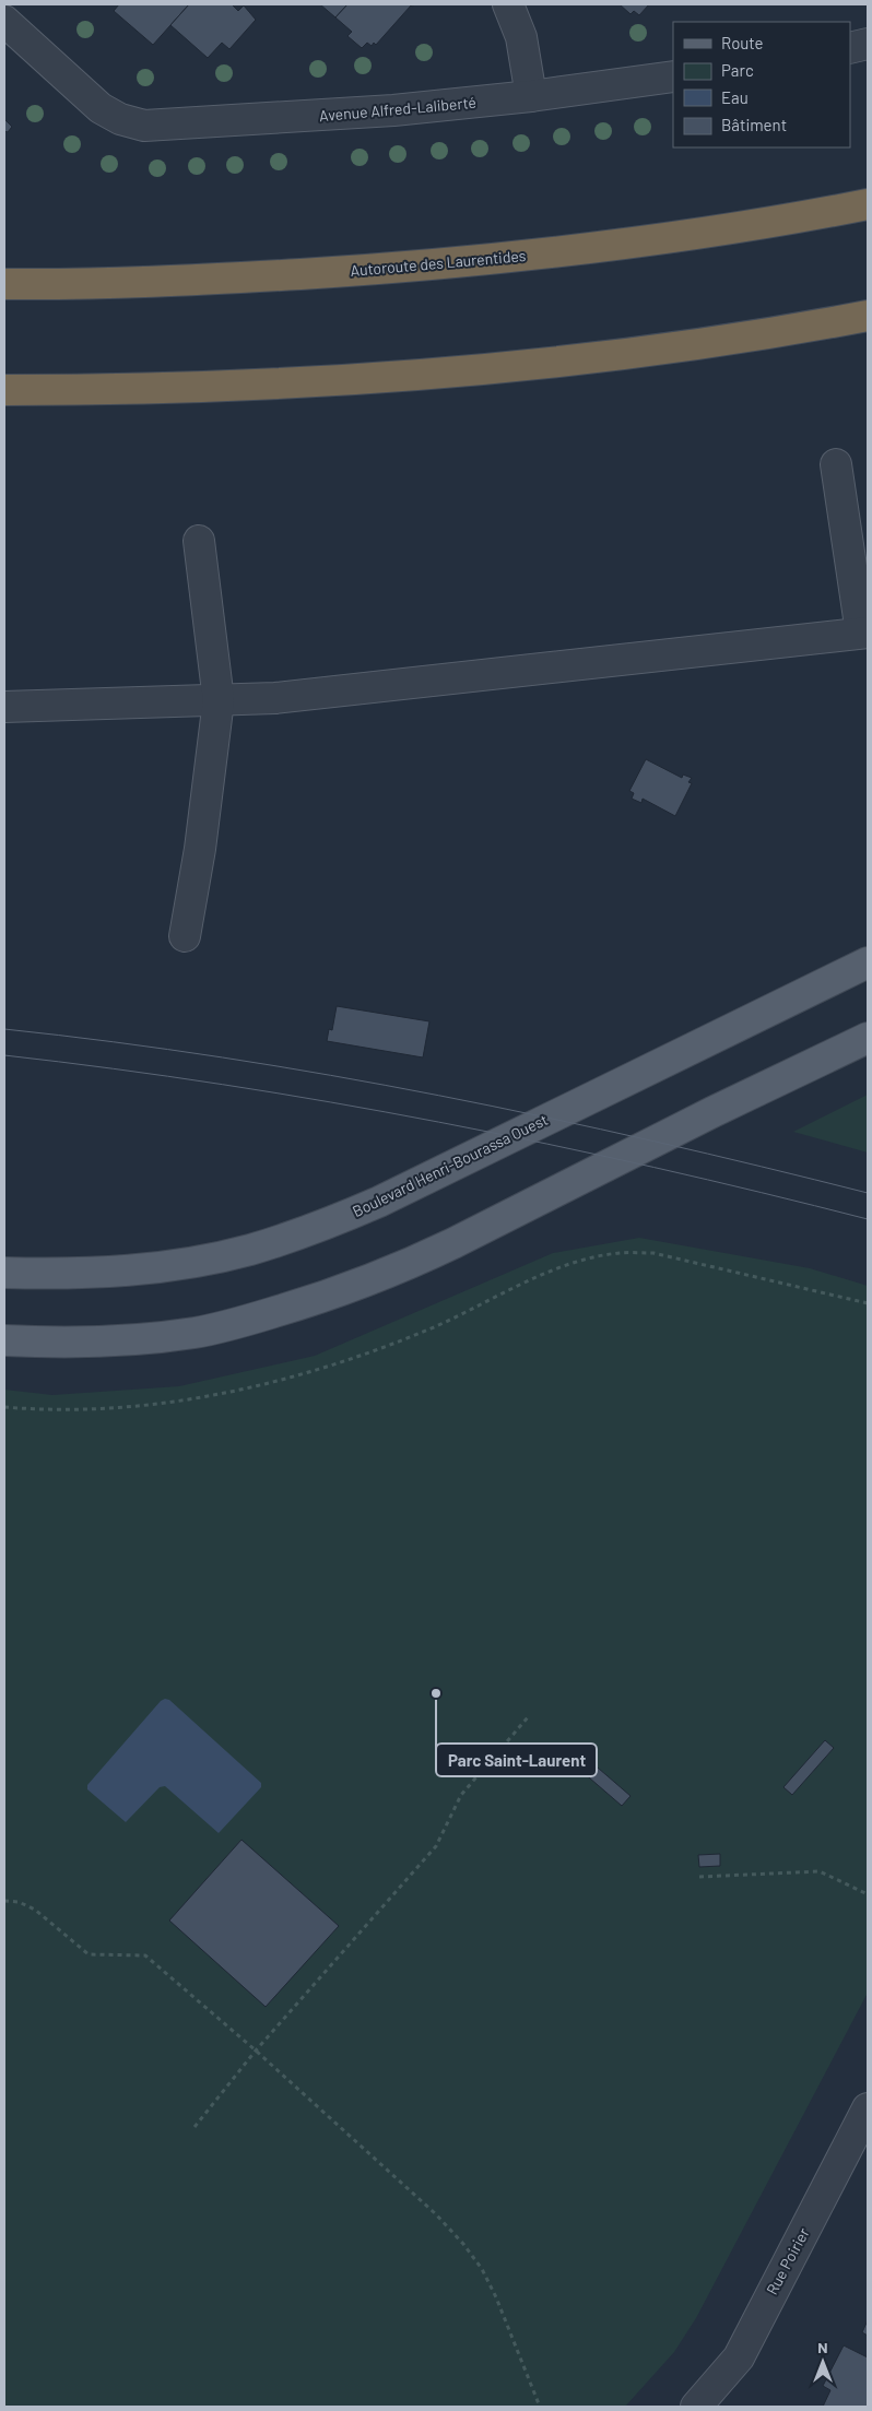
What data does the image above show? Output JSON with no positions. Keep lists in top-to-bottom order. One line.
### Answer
{"streets":{"highway":["Autoroute des Laurentides"],"main road":["Boulevard Henri-Bourassa Ouest"],"street":["Avenue Alfred-Laliberté","Rue Poirier"]},"places":["Parc Saint-Laurent"],"legend":["Route","Parc","Eau","Bâtiment"],"north":"top"}
